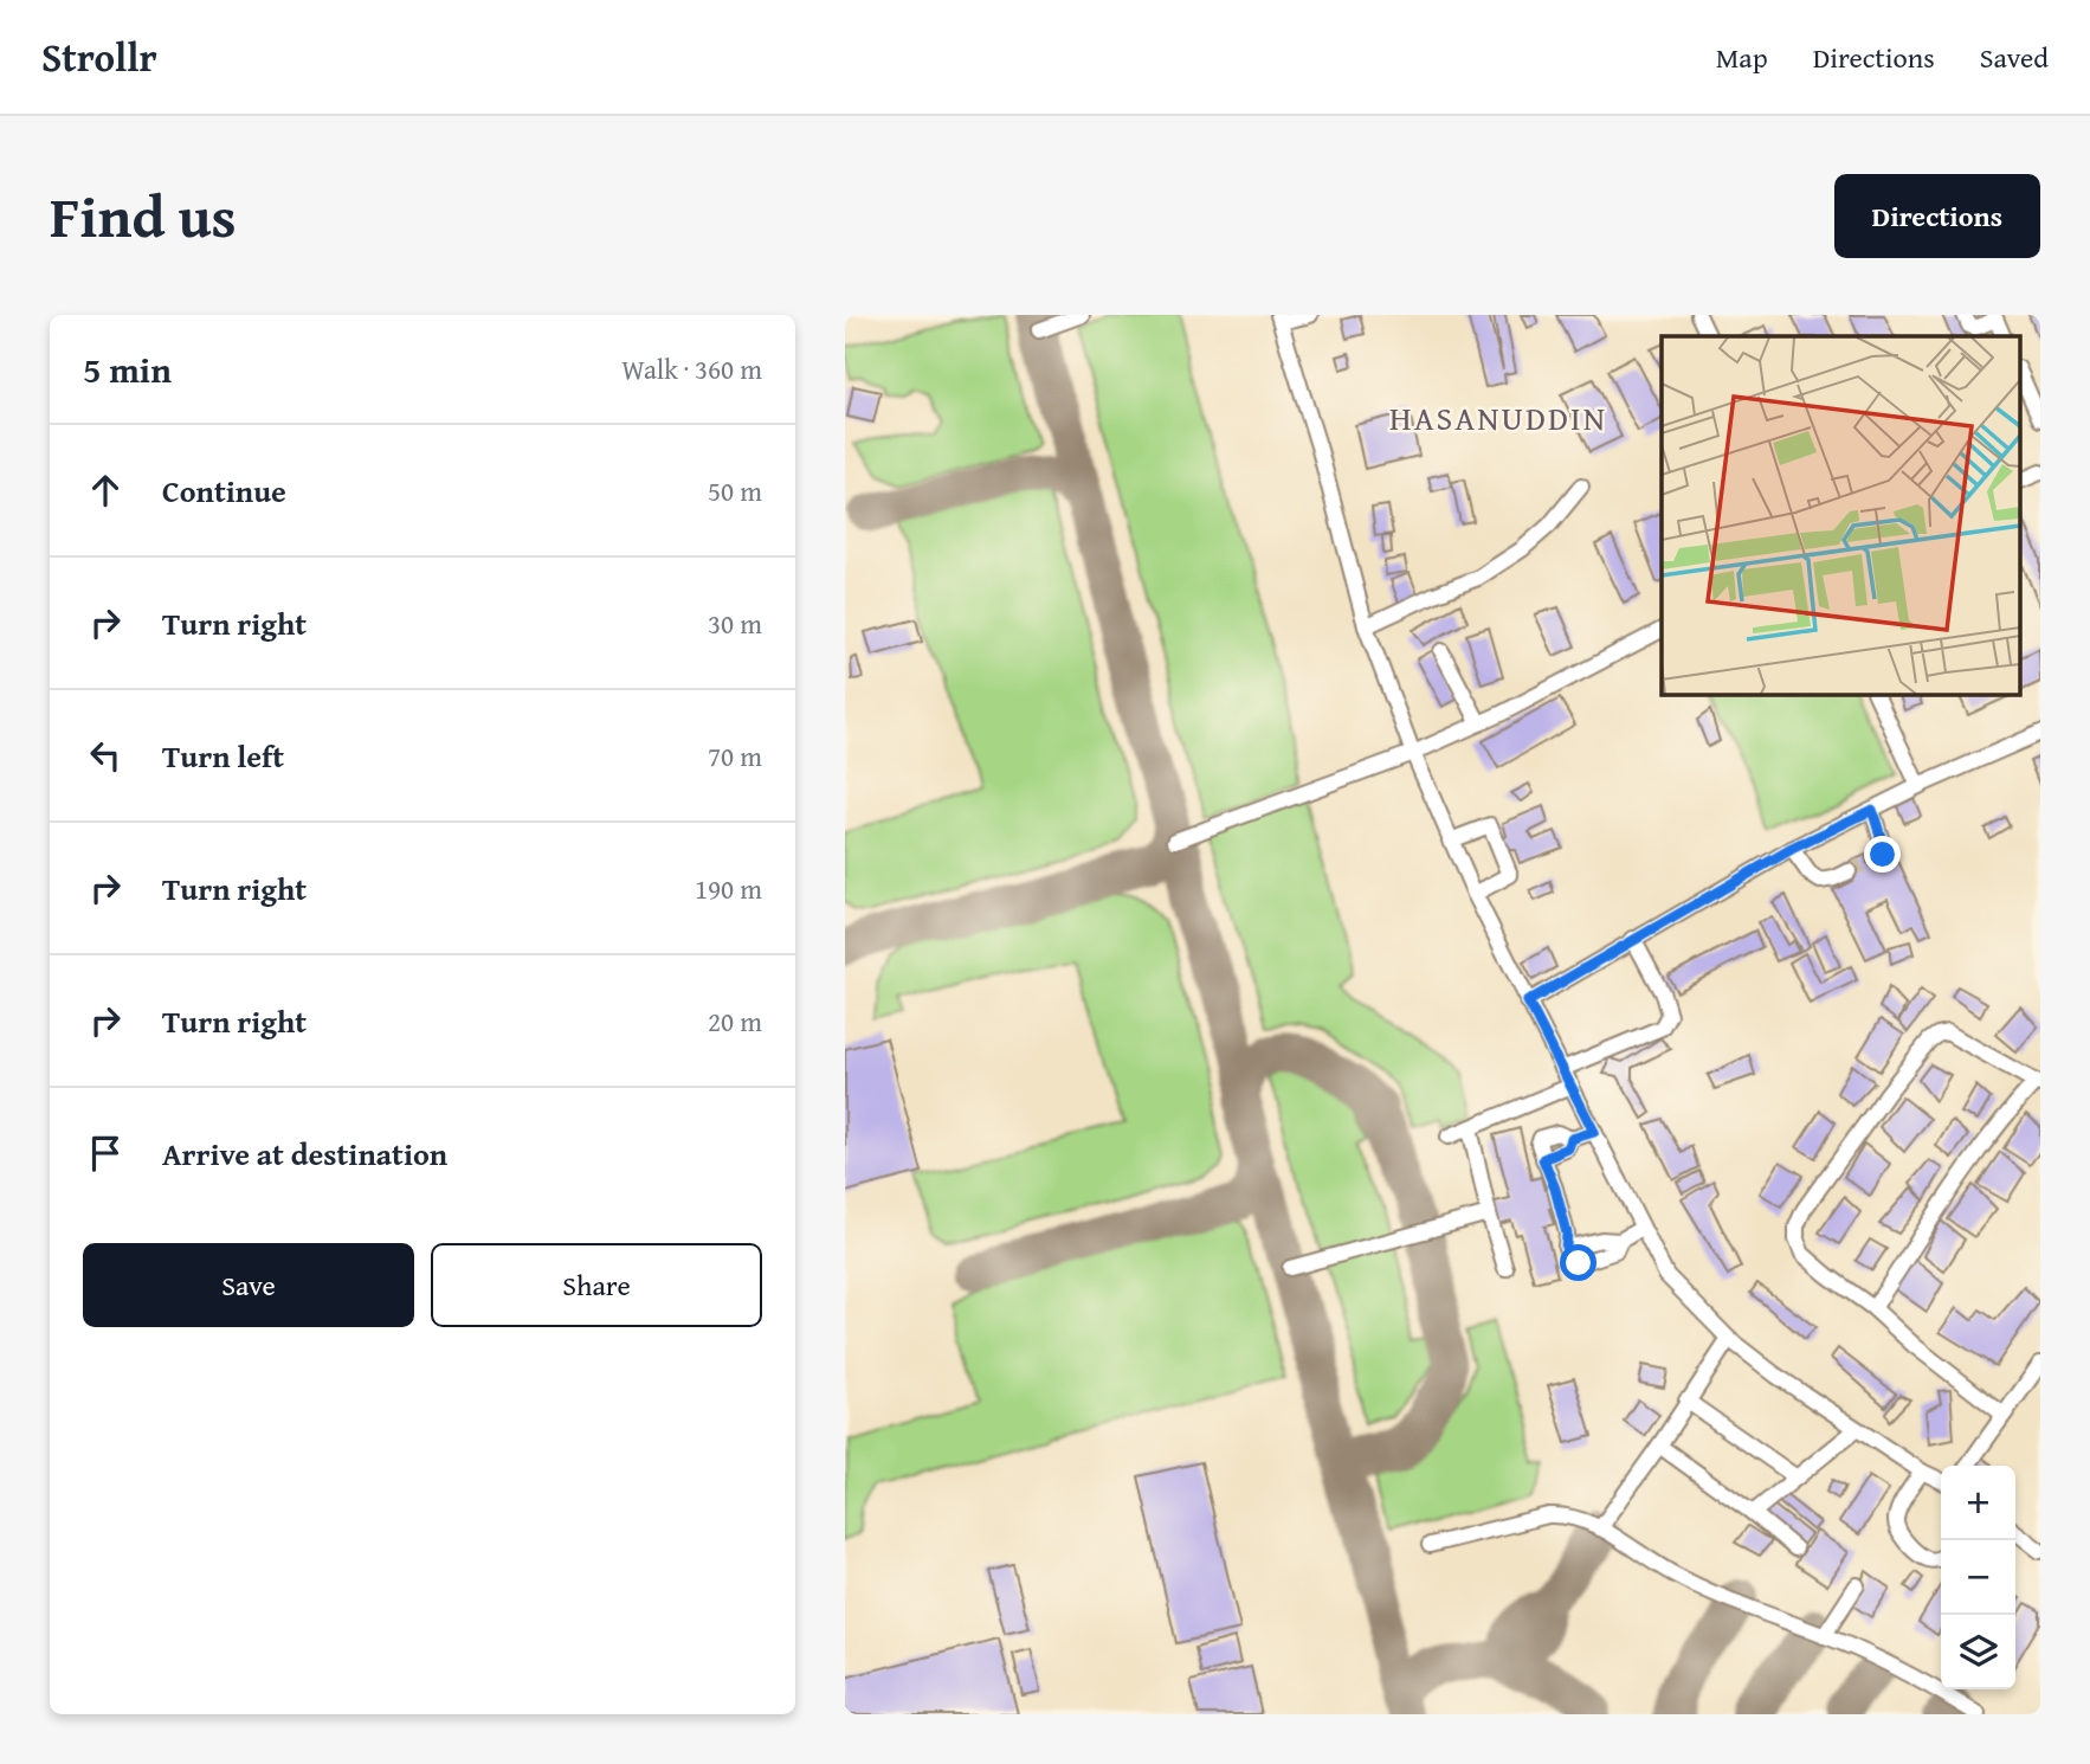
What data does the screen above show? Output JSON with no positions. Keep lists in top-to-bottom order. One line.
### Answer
{"districts":["HASANUDDIN"],"page":{"header":"Strollr","nav":["Map","Directions","Saved"],"title":"Find us","buttons":["Directions",["Save","Share"]],"heading":["5 min","Walk · 360 m"],"list":[["Continue","50 m"],["Turn right","30 m"],["Turn left","70 m"],["Turn right","190 m"],["Turn right","20 m"],"Arrive at destination"],"map_buttons":["+","−"]}}
